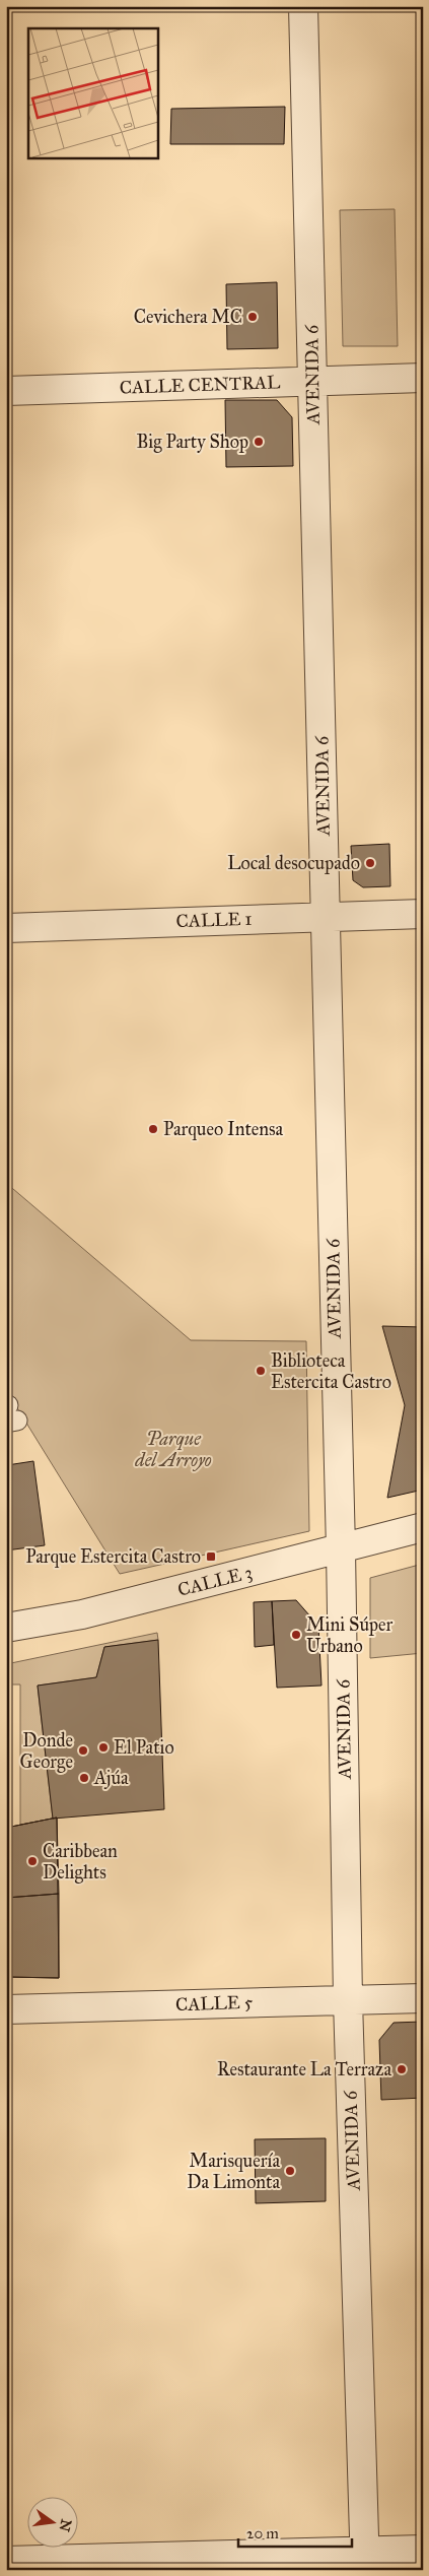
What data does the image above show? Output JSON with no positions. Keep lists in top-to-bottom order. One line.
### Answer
{"streets":{"street":["AVENIDA 6","CALLE CENTRAL","CALLE 1","CALLE 3","CALLE 5"]},"crossings":[["AVENIDA 6","CALLE CENTRAL"],["AVENIDA 6","CALLE 1"],["AVENIDA 6","CALLE 3"],["AVENIDA 6","CALLE 5"]],"parks":["Parque del Arroyo"],"places":{"other":["Cevichera MC","Big Party Shop","Local desocupado","Parqueo Intensa","Biblioteca Estercita Castro","Mini Súper Urbano","El Patio","Donde George","Ajúa","Caribbean Delights","Restaurante La Terraza","Marisquería Da Limonta"],"transit":["Parque Estercita Castro"]},"scale_bar":"20 m","north":"right"}
